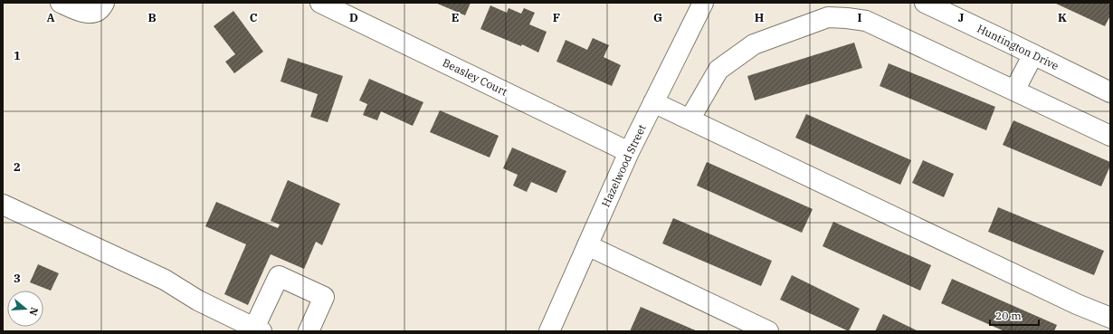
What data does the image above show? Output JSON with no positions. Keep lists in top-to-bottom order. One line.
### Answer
{"streets":{"street":["Huntington Drive","Beasley Court","Hazelwood Street"]},"crossings":[["Beasley Court","Hazelwood Street"]],"scale_bar":"20 m","north":"right","grid":{"columns":["A","B","C","D","E","F","G","H","I","J","K"],"rows":["1","2","3"]}}
